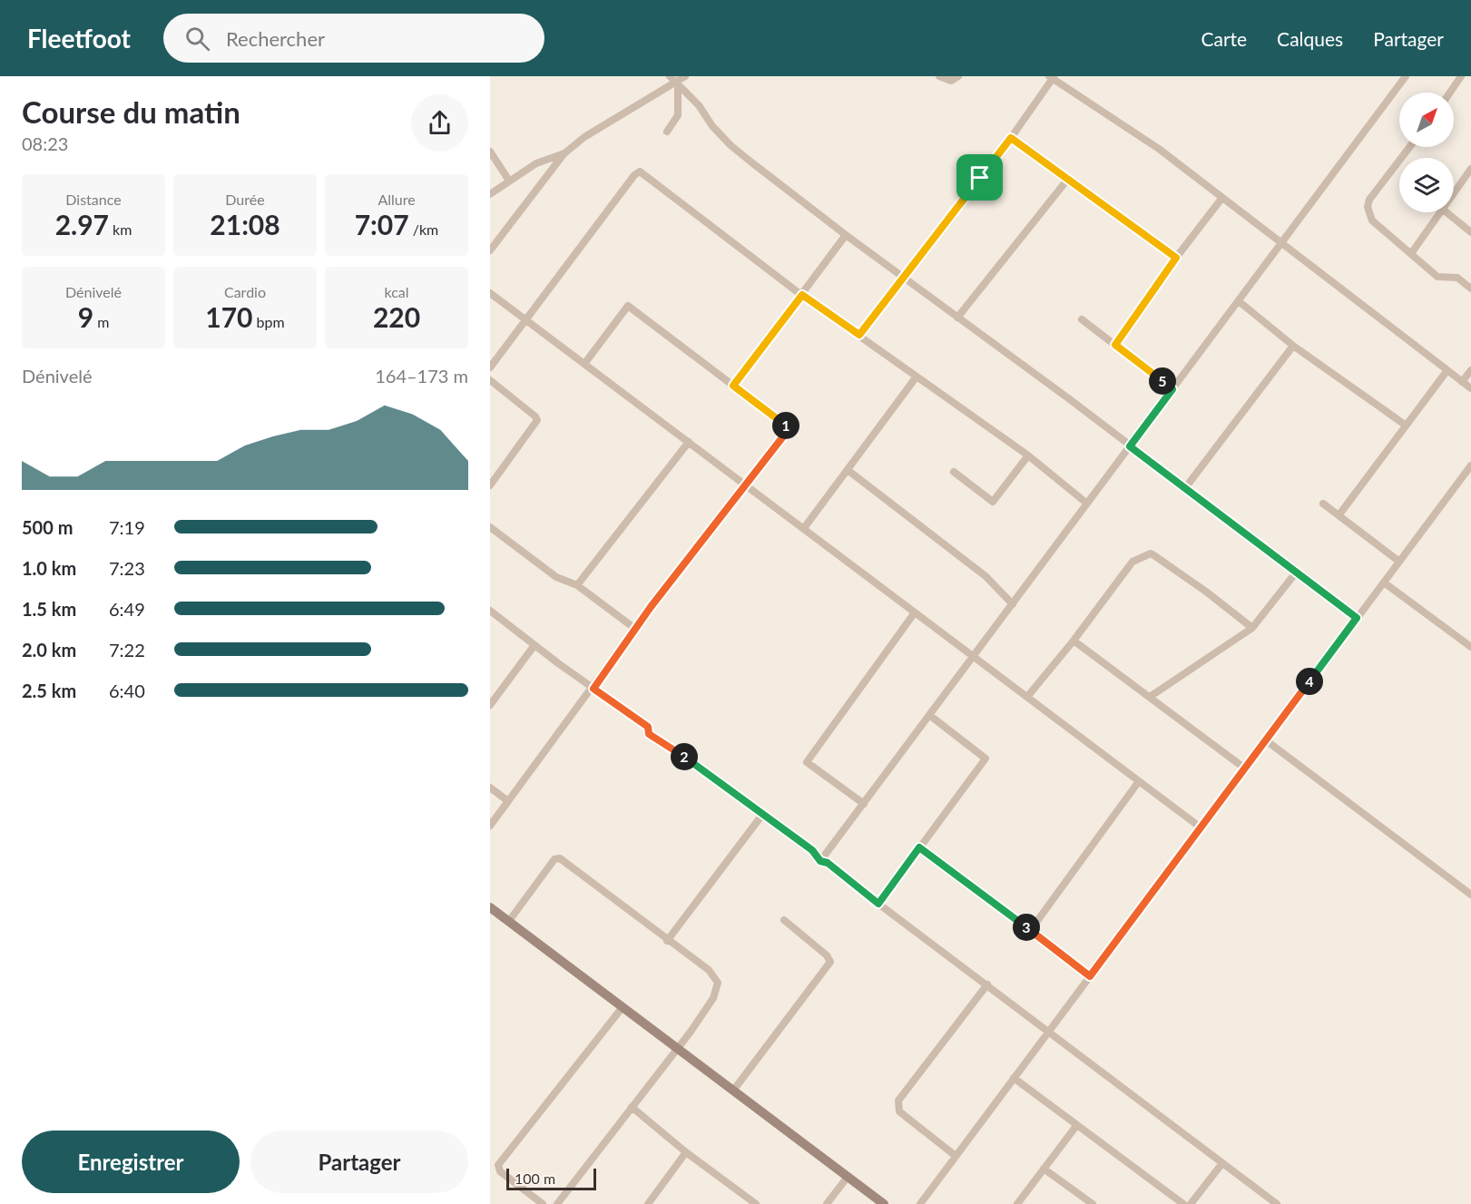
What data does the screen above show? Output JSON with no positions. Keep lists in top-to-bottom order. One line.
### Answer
{"scale_bar":"100 m","north":"top right","page":{"header":"Fleetfoot","search":"Rechercher","nav":["Carte","Calques","Partager"],"heading":["Course du matin","08:23"],"stats":[["Distance","2.97 km"],["Durée","21:08"],["Allure","7:07 /km"],["Dénivelé","9 m"],["Cardio","170 bpm"],["kcal","220"]],"chart":["Dénivelé","164–173 m"],"pins":["5","1","4","2","3"],"list":[{"name":"500 m","note":"7:19"},{"name":"1.0 km","note":"7:23"},{"name":"1.5 km","note":"6:49"},{"name":"2.0 km","note":"7:22"},{"name":"2.5 km","note":"6:40"}],"buttons":["Enregistrer","Partager"],"scale":"100 m"}}
